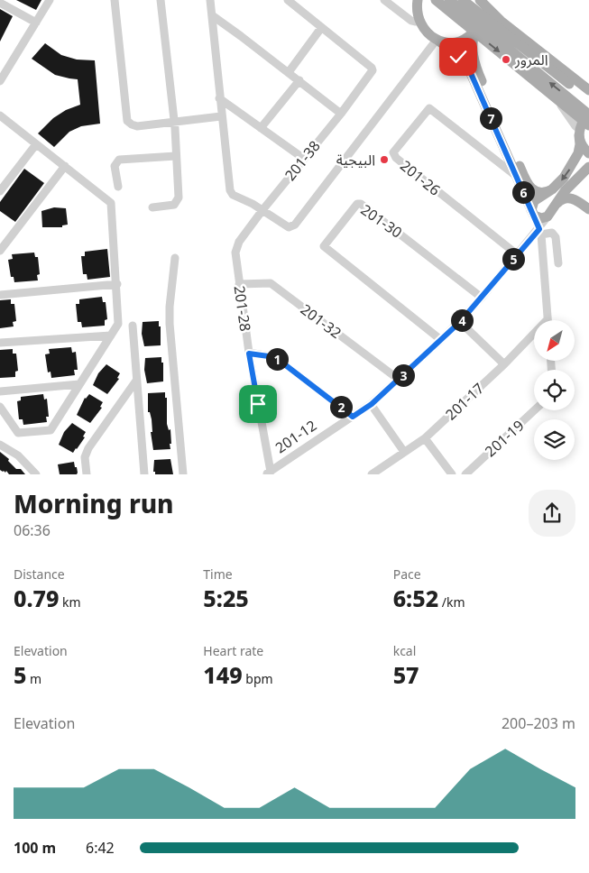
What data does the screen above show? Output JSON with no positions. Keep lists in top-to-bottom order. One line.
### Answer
{"streets":{"main road":["201-12"],"street":["201-38","201-26","201-30","201-28","201-32","201-17","201-19"]},"crossings":[["201-38","201-28"],["201-26","201-12"],["201-30","201-12"],["201-28","201-32"],["201-28","201-12"],["201-32","201-12"]],"places":["المرور","البيجية"],"north":"bottom left","page":{"pins":["7","6","5","4","1","3","2"],"heading":["Morning run","06:36"],"stats":[["Distance","0.79 km"],["Time","5:25"],["Pace","6:52 /km"],["Elevation","5 m"],["Heart rate","149 bpm"],["kcal","57"]],"chart":["Elevation","200–203 m"],"list":[{"name":"100 m","note":"6:42"}]}}
